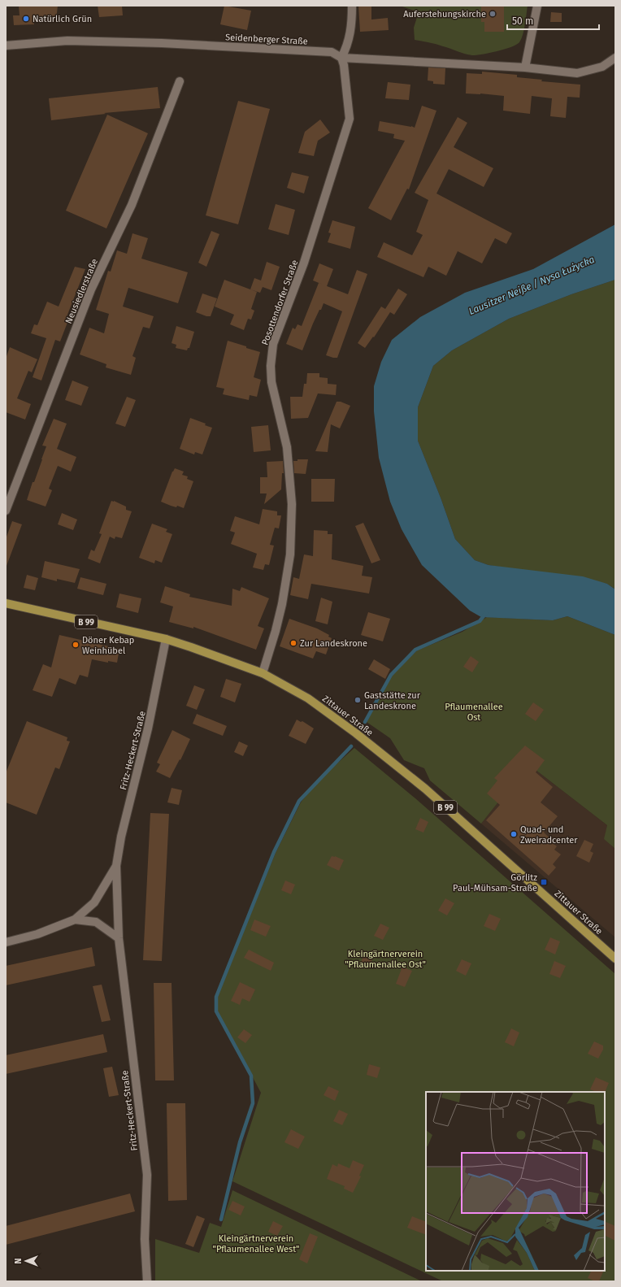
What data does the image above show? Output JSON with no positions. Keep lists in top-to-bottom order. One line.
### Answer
{"streets":{"main road":["B 99","Zittauer Straße"],"street":["Seidenberger Straße","Neusiedlerstraße","Posottendorfer Straße","Fritz-Heckert-Straße"]},"crossings":[["Seidenberger Straße","Posottendorfer Straße"],["Posottendorfer Straße","Zittauer Straße"],["Zittauer Straße","Fritz-Heckert-Straße"]],"water":["Lausitzer Neiße / Nysa Łużycka"],"parks":["Pflaumenallee Ost","Kleingärtnerverein \"Pflaumenallee Ost\"","Kleingärtnerverein \"Pflaumenallee West\""],"places":{"other":["Auferstehungskirche","Natürlich Grün","Zur Landeskrone","Döner Kebap Weinhübel","Gaststätte zur Landeskrone","Quad- und Zweiradcenter"],"transit":["Görlitz Paul-Mühsam-Straße"]},"scale_bar":"50 m","north":"left"}
